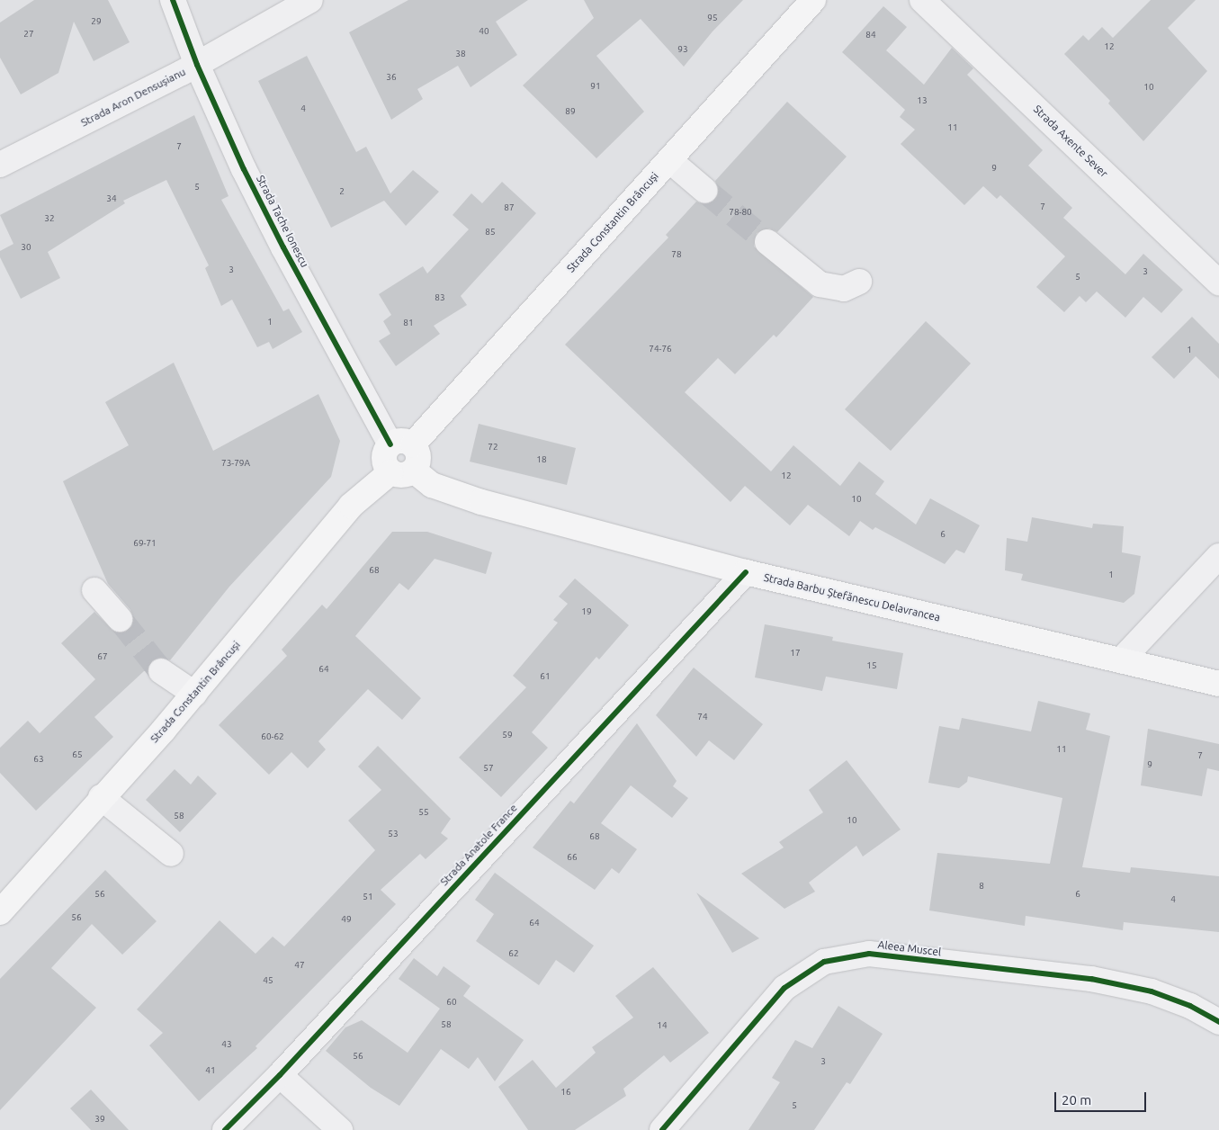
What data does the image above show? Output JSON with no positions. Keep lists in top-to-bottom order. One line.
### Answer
{"streets":{"main road":["Strada Constantin Brâncuși","Strada Barbu Ștefănescu Delavrancea"],"street":["Strada Aron Densușianu","Strada Axente Sever","Strada Tache Ionescu","Strada Anatole France","Aleea Muscel"]},"crossings":[["Strada Aron Densușianu","Strada Tache Ionescu"],["Strada Tache Ionescu","Strada Constantin Brâncuși"],["Strada Constantin Brâncuși","Strada Barbu Ștefănescu Delavrancea"],["Strada Barbu Ștefănescu Delavrancea","Strada Anatole France"]],"house_numbers":["95","29","40","27","84","12","93","38","36","91","10","13","4","89","11","7","9","5","2","34","7","87","78-80","32","85","30","78","3","3","5","83","1","81","74-76","1","72","18","73-79A","12","10","6","69-71","68","1","19","17","67","15","64","61","74","59","60-62","11","65","7","63","9","57","55","58","10","53","68","66","8","56","6","51","4","56","49","64","62","47","45","60","58","14","43","56","3","41","16","5","39"],"scale_bar":"20 m"}
